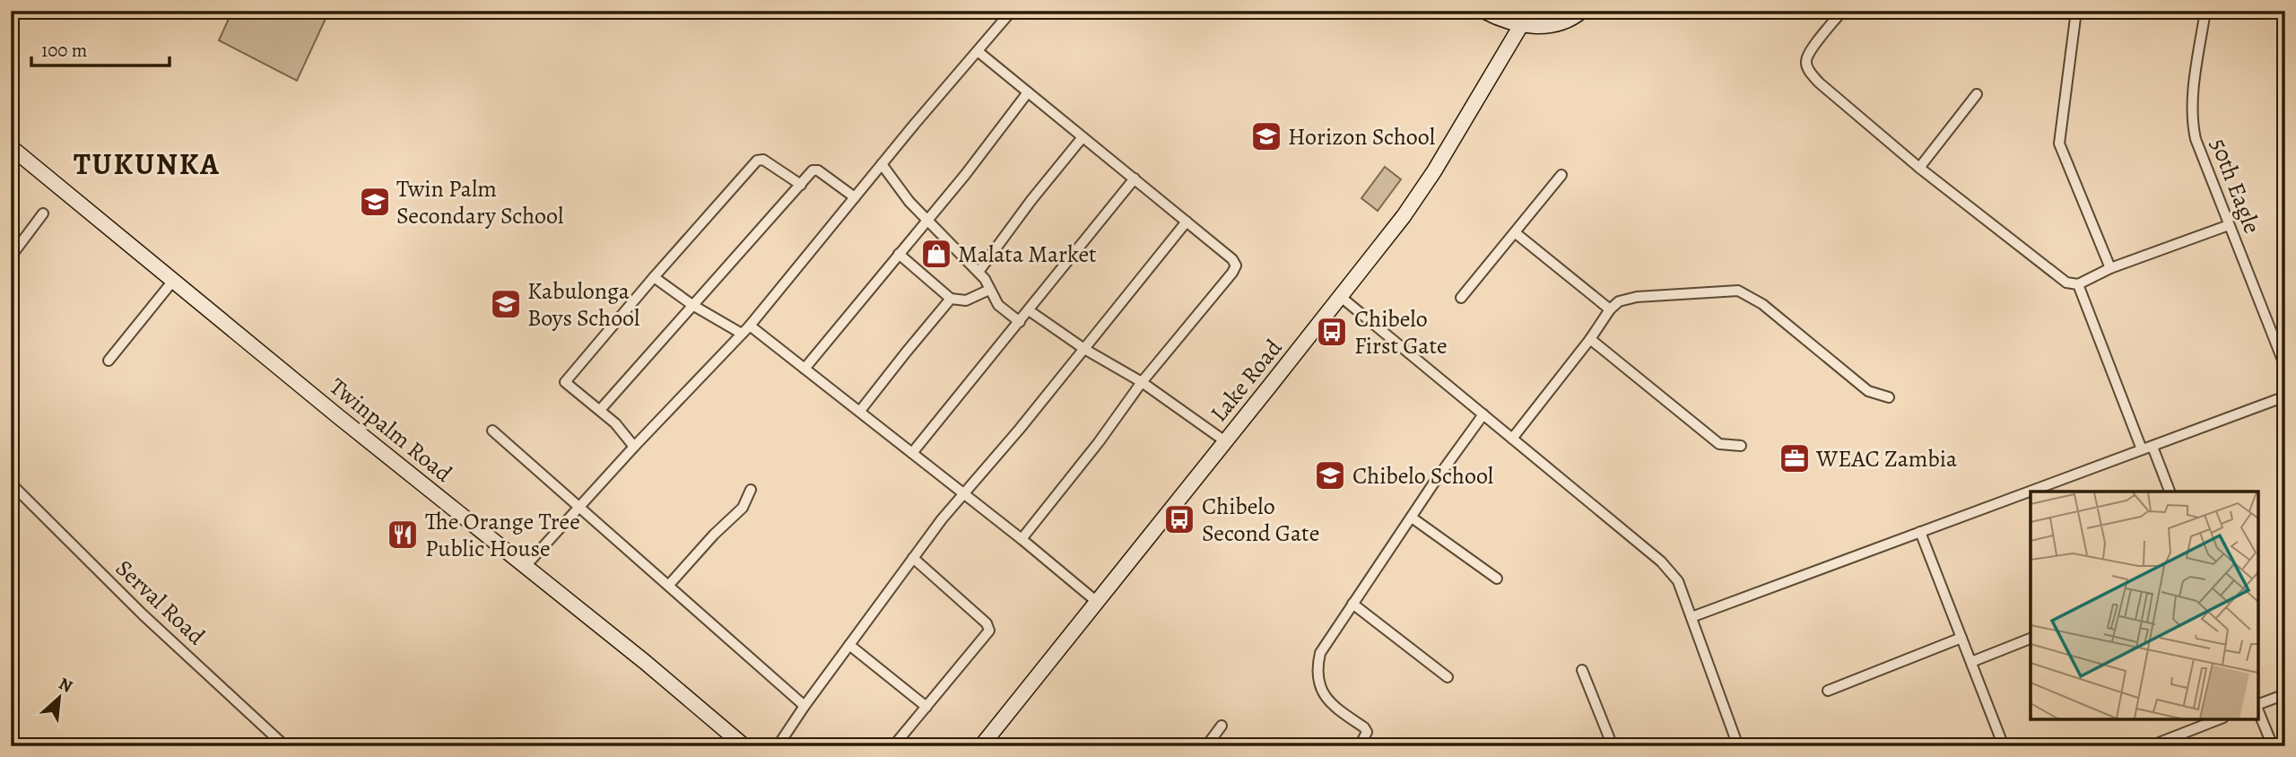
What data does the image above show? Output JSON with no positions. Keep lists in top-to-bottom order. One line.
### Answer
{"streets":{"main road":["Lake Road","Twinpalm Road"],"street":["50th Eagle","Serval Road"]},"districts":["TUKUNKA"],"places":{"school or university":["Horizon School","Twin Palm Secondary School","Kabulonga Boys School","Chibelo School"],"shop":["Malata Market"],"bus stop":["Chibelo First Gate","Chibelo Second Gate"],"office":["WEAC Zambia"],"restaurant":["The Orange Tree Public House"]},"scale_bar":"100 m","north":"top right"}
